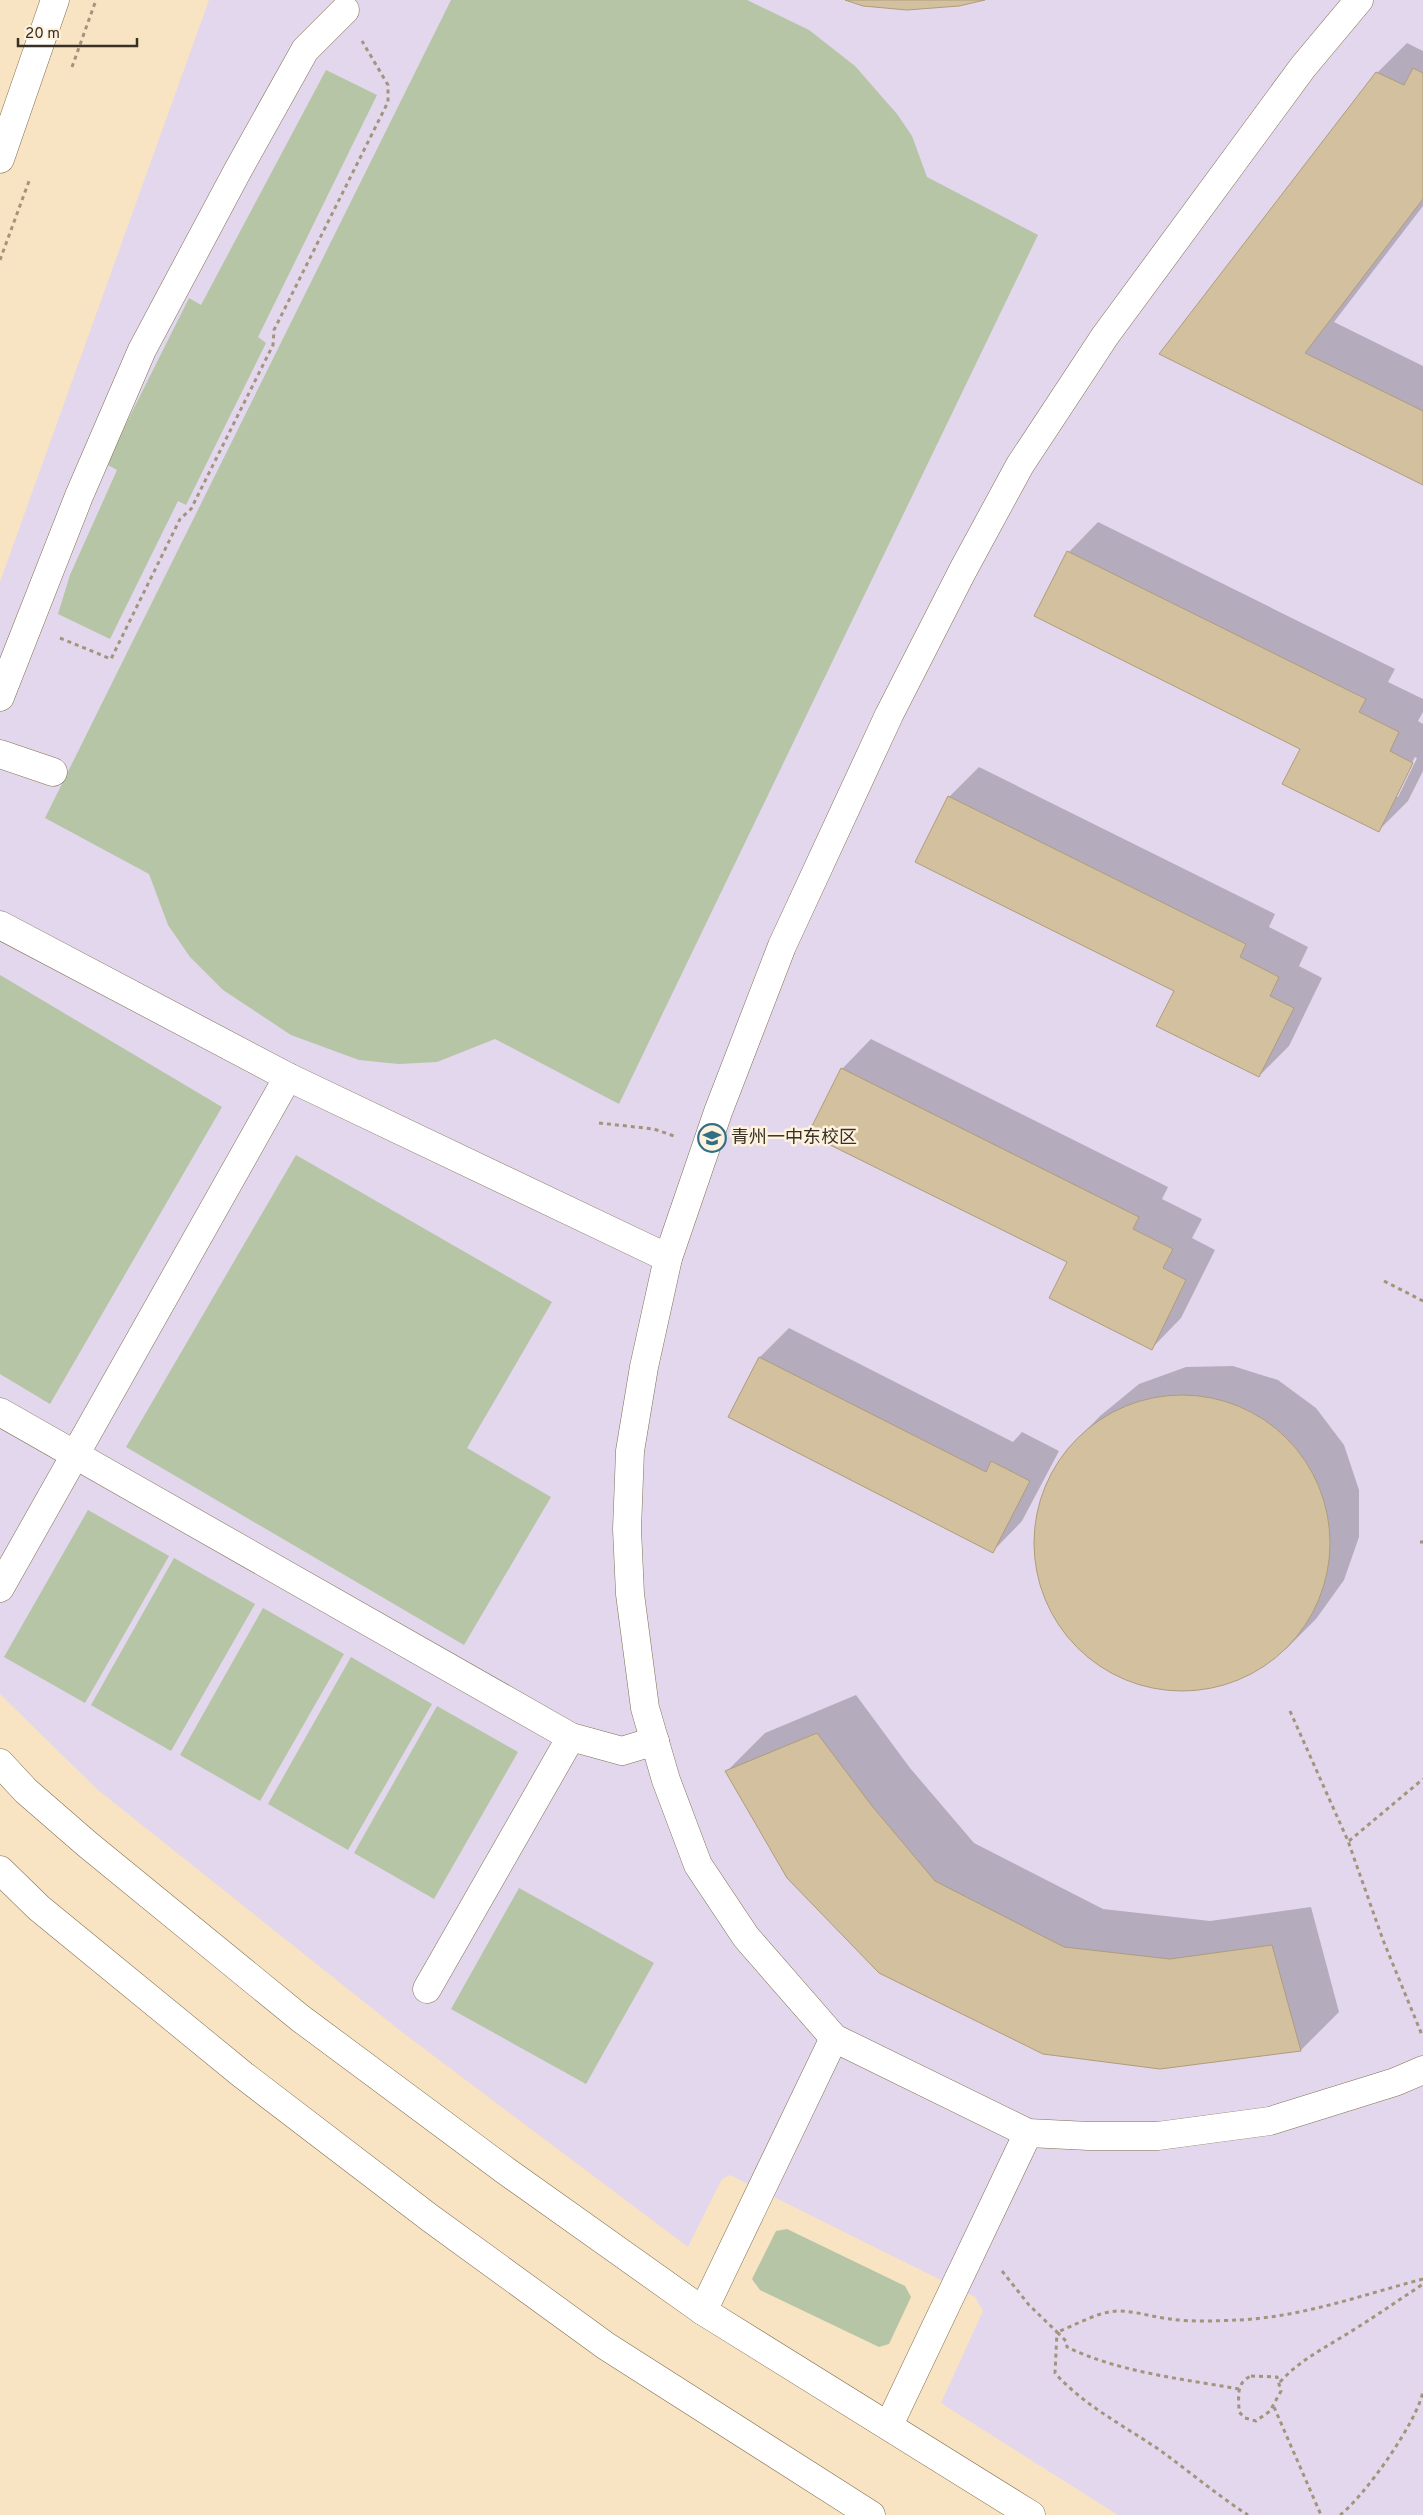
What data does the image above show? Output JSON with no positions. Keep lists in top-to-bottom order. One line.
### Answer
{"places":{"school or university":["青州一中东校区"]},"scale_bar":"20 m"}
